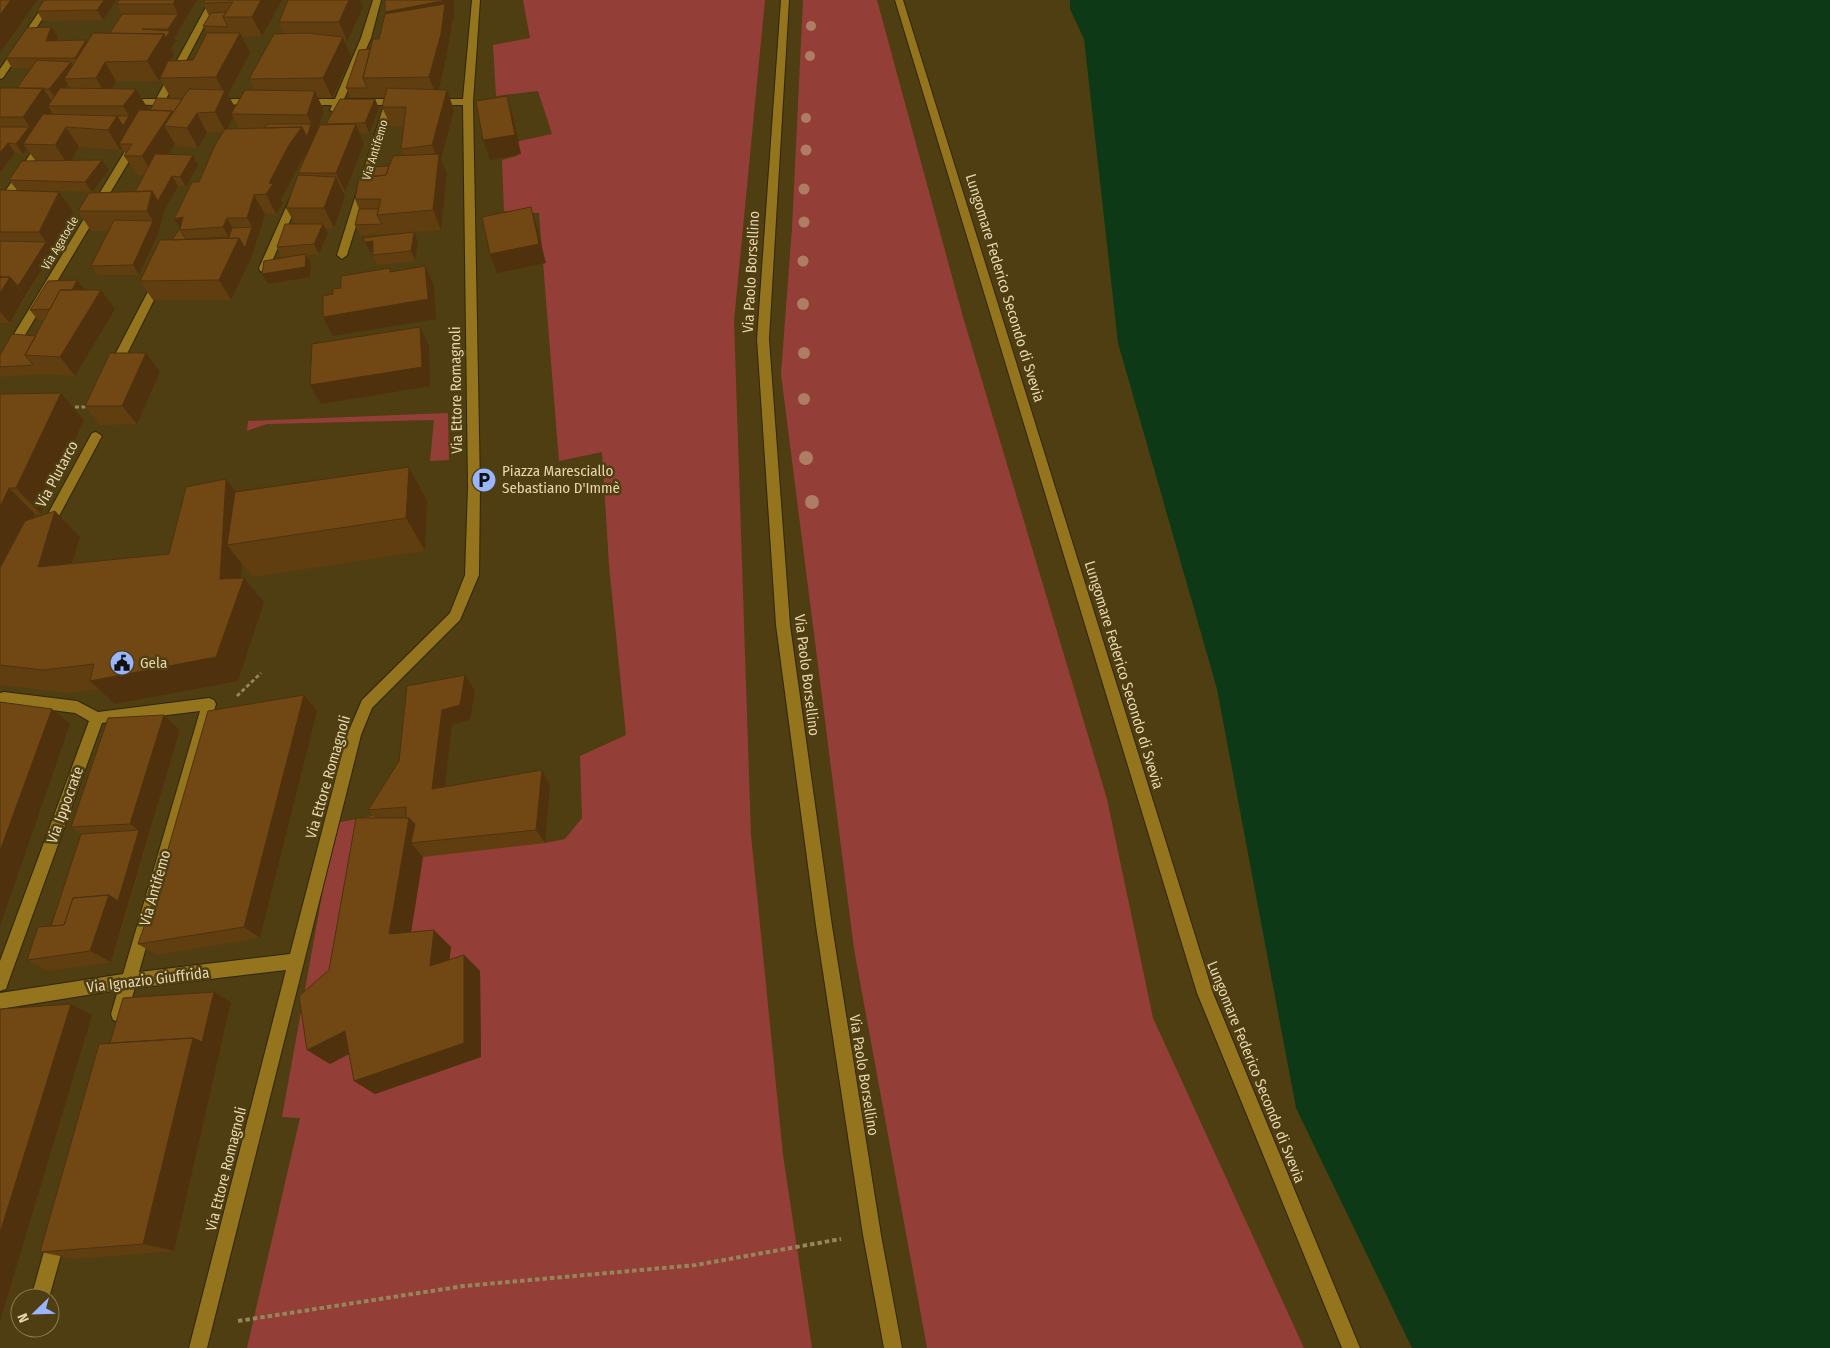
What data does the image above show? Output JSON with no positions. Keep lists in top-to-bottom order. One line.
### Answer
{"streets":{"street":["Via Antifemo","Via Agatocle","Via Paolo Borsellino","Lungomare Federico Secondo di Svevia","Via Ettore Romagnoli","Via Plutarco","Via Ippocrate","Via Ignazio Giuffrida"]},"crossings":[["Via Antifemo","Via Ippocrate"],["Via Antifemo","Via Ignazio Giuffrida"],["Via Ettore Romagnoli","Via Ignazio Giuffrida"]],"places":{"parking":["Piazza Maresciallo Sebastiano D'Immè"],"public building":["Gela"]},"north":"bottom left"}
